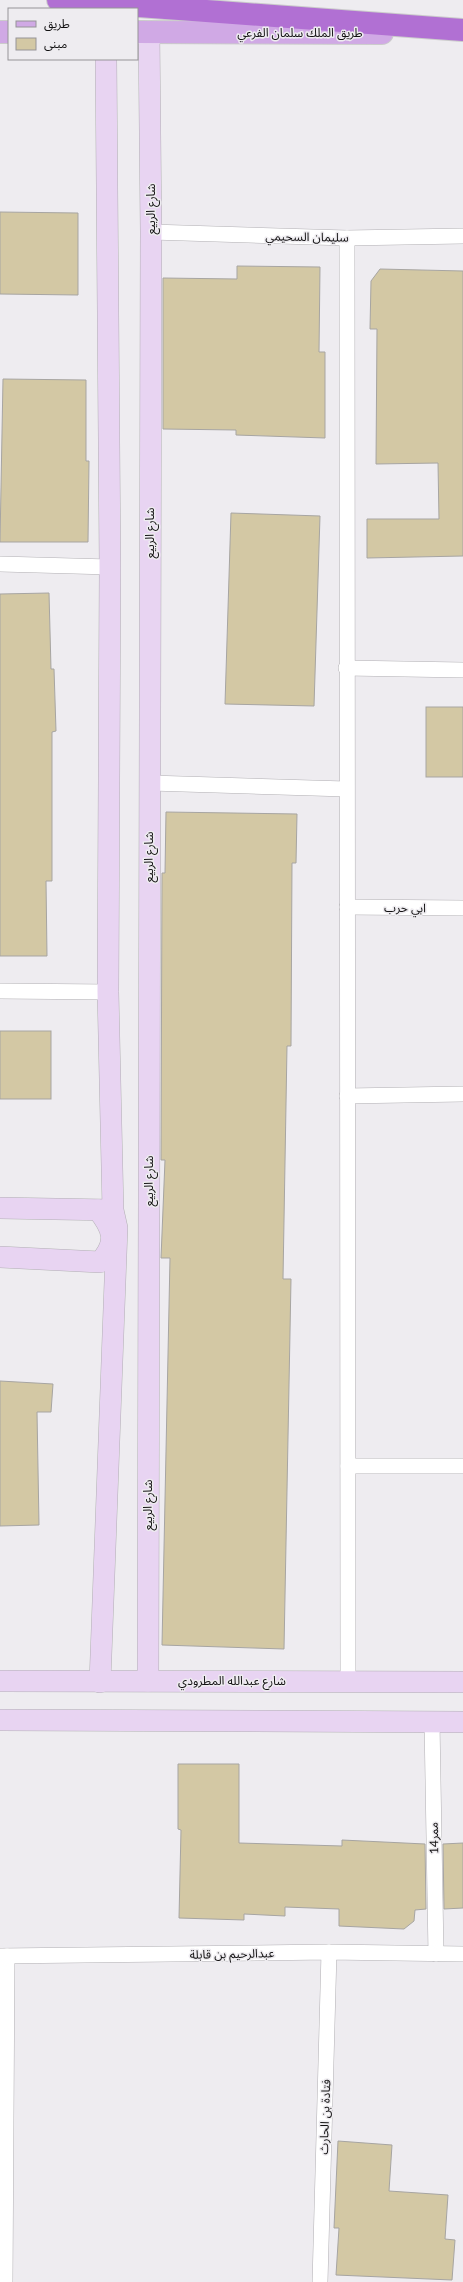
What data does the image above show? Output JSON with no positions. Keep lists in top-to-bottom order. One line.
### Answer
{"streets":{"main road":["طريق الملك سلمان الفرعي"],"street":["شارع الربيع","سليمان السحيمي","ابي حرب","شارع عبدالله المطرودي","ممر14","عبدالرحيم بن قابلة","فتادة بن الحارث"]},"crossings":[["طريق الملك سلمان الفرعي","شارع الربيع"],["شارع الربيع","سليمان السحيمي"],["شارع الربيع","شارع عبدالله المطرودي"],["ممر14","عبدالرحيم بن قابلة"],["عبدالرحيم بن قابلة","فتادة بن الحارث"]],"legend":["طريق","مبنى"]}
